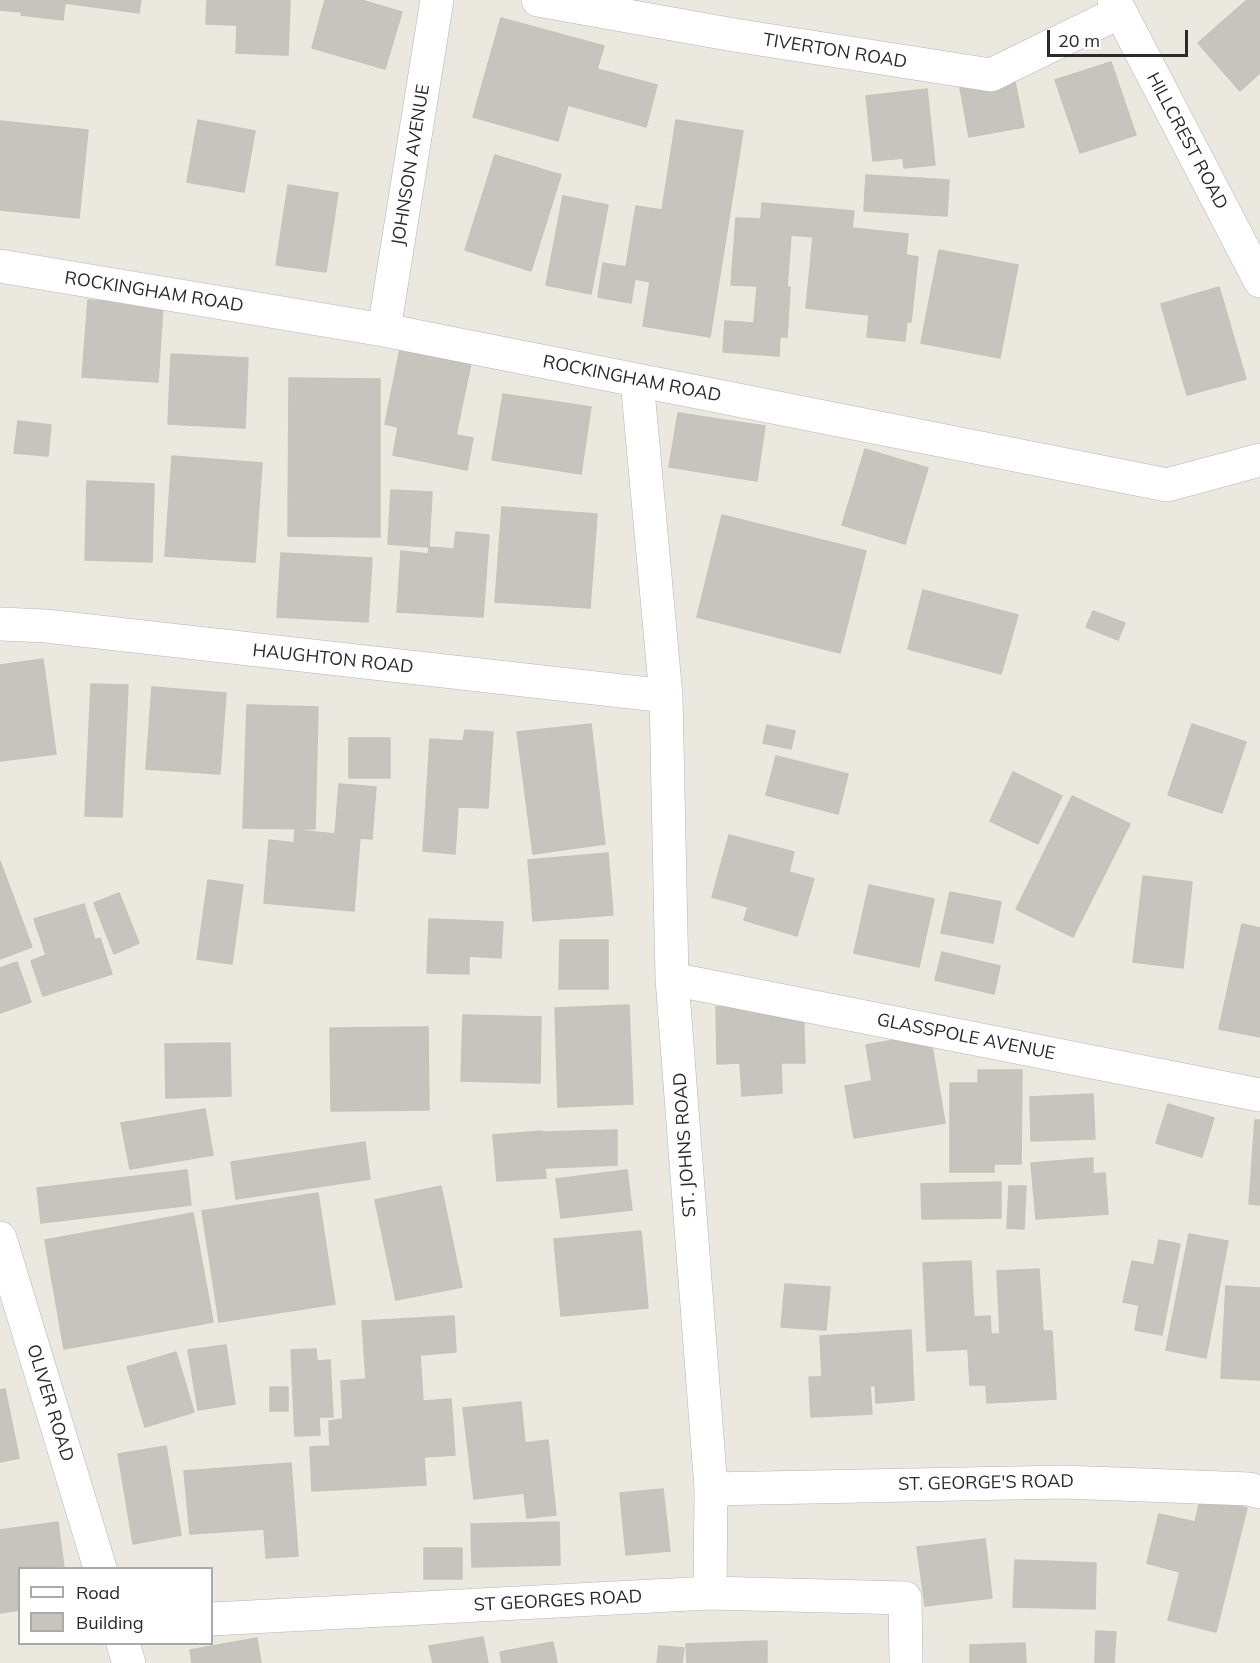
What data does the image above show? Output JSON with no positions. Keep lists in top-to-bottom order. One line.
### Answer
{"streets":{"street":["TIVERTON ROAD","HILLCREST ROAD","JOHNSON AVENUE","ROCKINGHAM ROAD","HAUGHTON ROAD","GLASSPOLE AVENUE","ST. JOHNS ROAD","OLIVER ROAD","ST. GEORGE'S ROAD","ST GEORGES ROAD"]},"crossings":[["TIVERTON ROAD","HILLCREST ROAD"],["JOHNSON AVENUE","ROCKINGHAM ROAD"],["ROCKINGHAM ROAD","ST. JOHNS ROAD"],["HAUGHTON ROAD","ST. JOHNS ROAD"],["GLASSPOLE AVENUE","ST. JOHNS ROAD"],["ST. JOHNS ROAD","ST. GEORGE'S ROAD"],["ST. JOHNS ROAD","ST GEORGES ROAD"]],"legend":["Road","Building"],"scale_bar":"20 m"}
